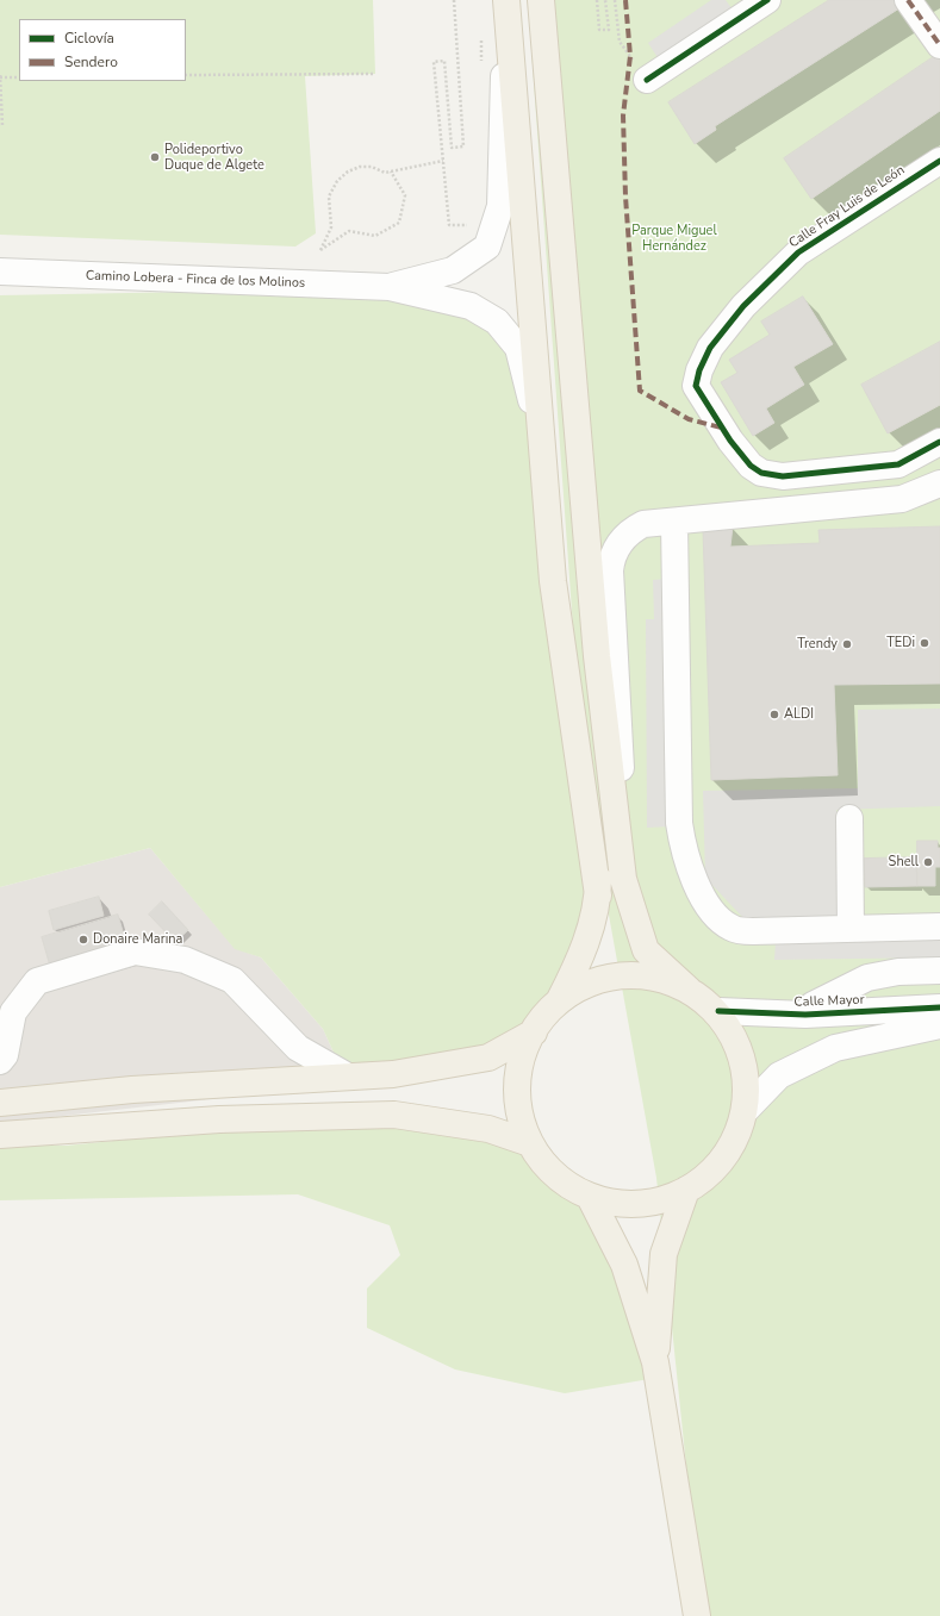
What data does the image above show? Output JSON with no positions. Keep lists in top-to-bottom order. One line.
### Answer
{"streets":{"street":["Calle Fray Luis de León","Camino Lobera - Finca de los Molinos","Calle Mayor"]},"parks":["Parque Miguel Hernández"],"places":["Polideportivo Duque de Algete","TEDi","Trendy","ALDI","Shell","Donaire Marina"],"legend":["Ciclovía","Sendero"]}
